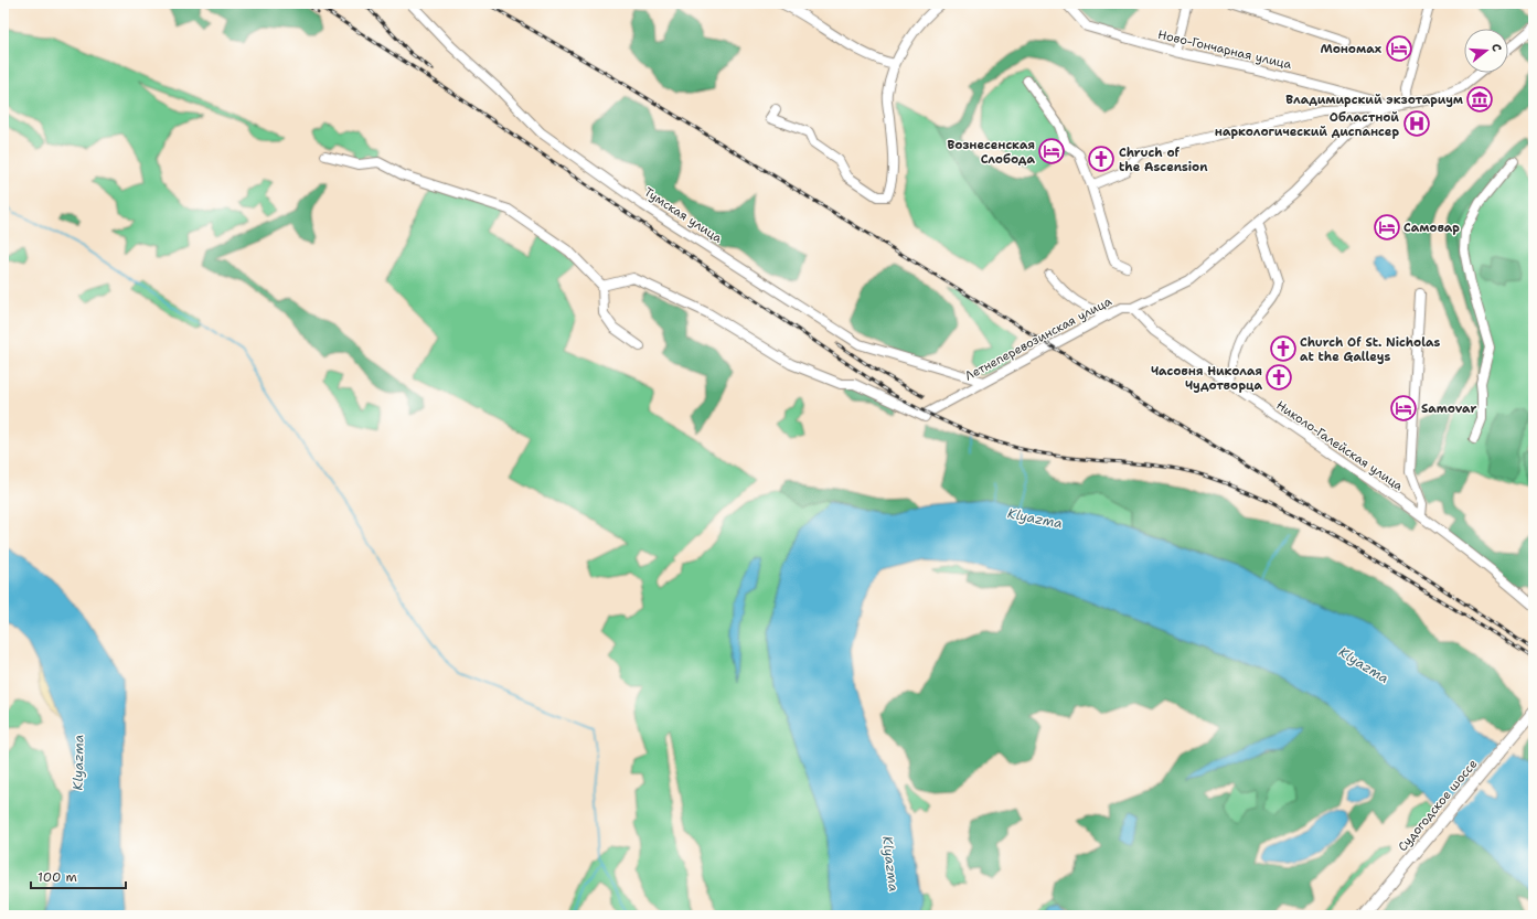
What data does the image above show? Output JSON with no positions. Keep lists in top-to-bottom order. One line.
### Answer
{"streets":{"main road":["Судогодское шоссе"],"street":["Ново-Гончарная улица","Тумская улица","Летнеперевозинская улица","Николо-Галейская улица"]},"crossings":[["Ново-Гончарная улица","Летнеперевозинская улица"],["Тумская улица","Летнеперевозинская улица"],["Летнеперевозинская улица","Николо-Галейская улица"]],"water":["Klyazma"],"places":{"hotel":["Мономах","Вознесенская Слобода","Самовар","Samovar"],"museum":["Владимирский экзотариум"],"hospital":["Областной наркологический диспансер"],"church":["Chruch of the Ascension","Church Of St. Nicholas at the Galleys","Часовня Николая Чудотворца"]},"scale_bar":"100 m","north":"right"}
